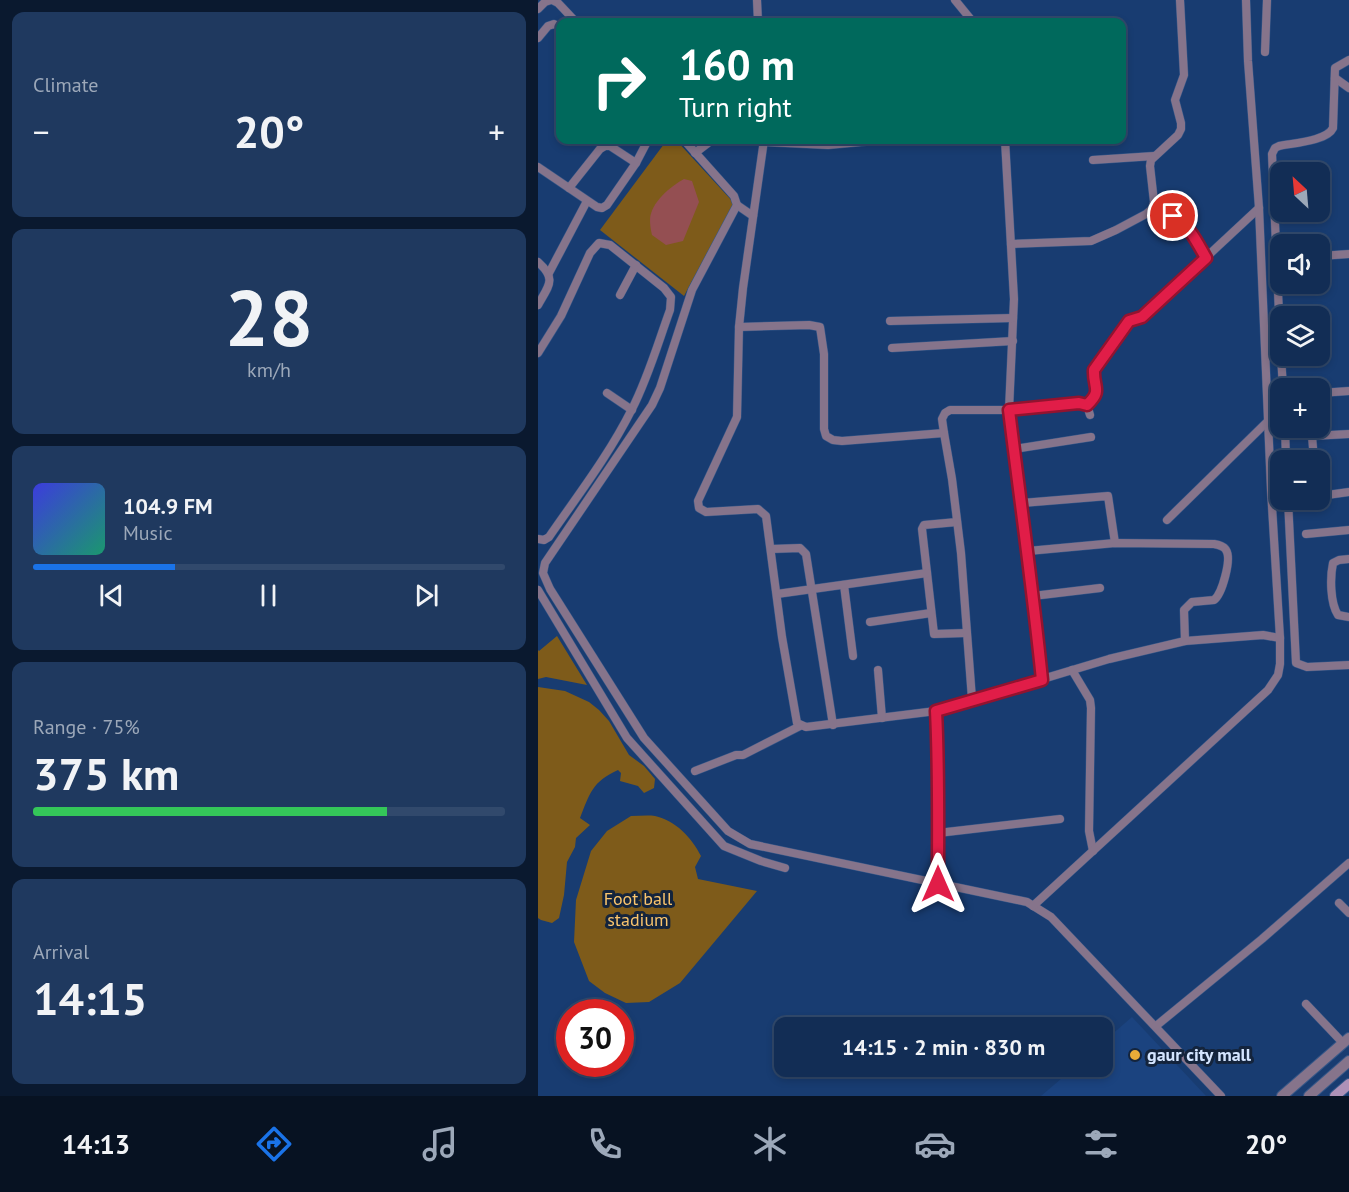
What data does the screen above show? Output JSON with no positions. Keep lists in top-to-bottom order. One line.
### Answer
{"parks":["Foot ball stadium"],"places":["gaur city mall"],"north":"top left","page":{"tile":["Climate",["28","km/h"],["Range · 75%","375 km"],["Arrival","14:15"]],"turn":["160 m","Turn right"],"heat":["−","20°","+"],"map_buttons":["+","−"],"song":["104.9 FM","Music"],"limit":"30","trip":"14:15 · 2 min · 830 m","tabs":["14:13","20°"]}}
